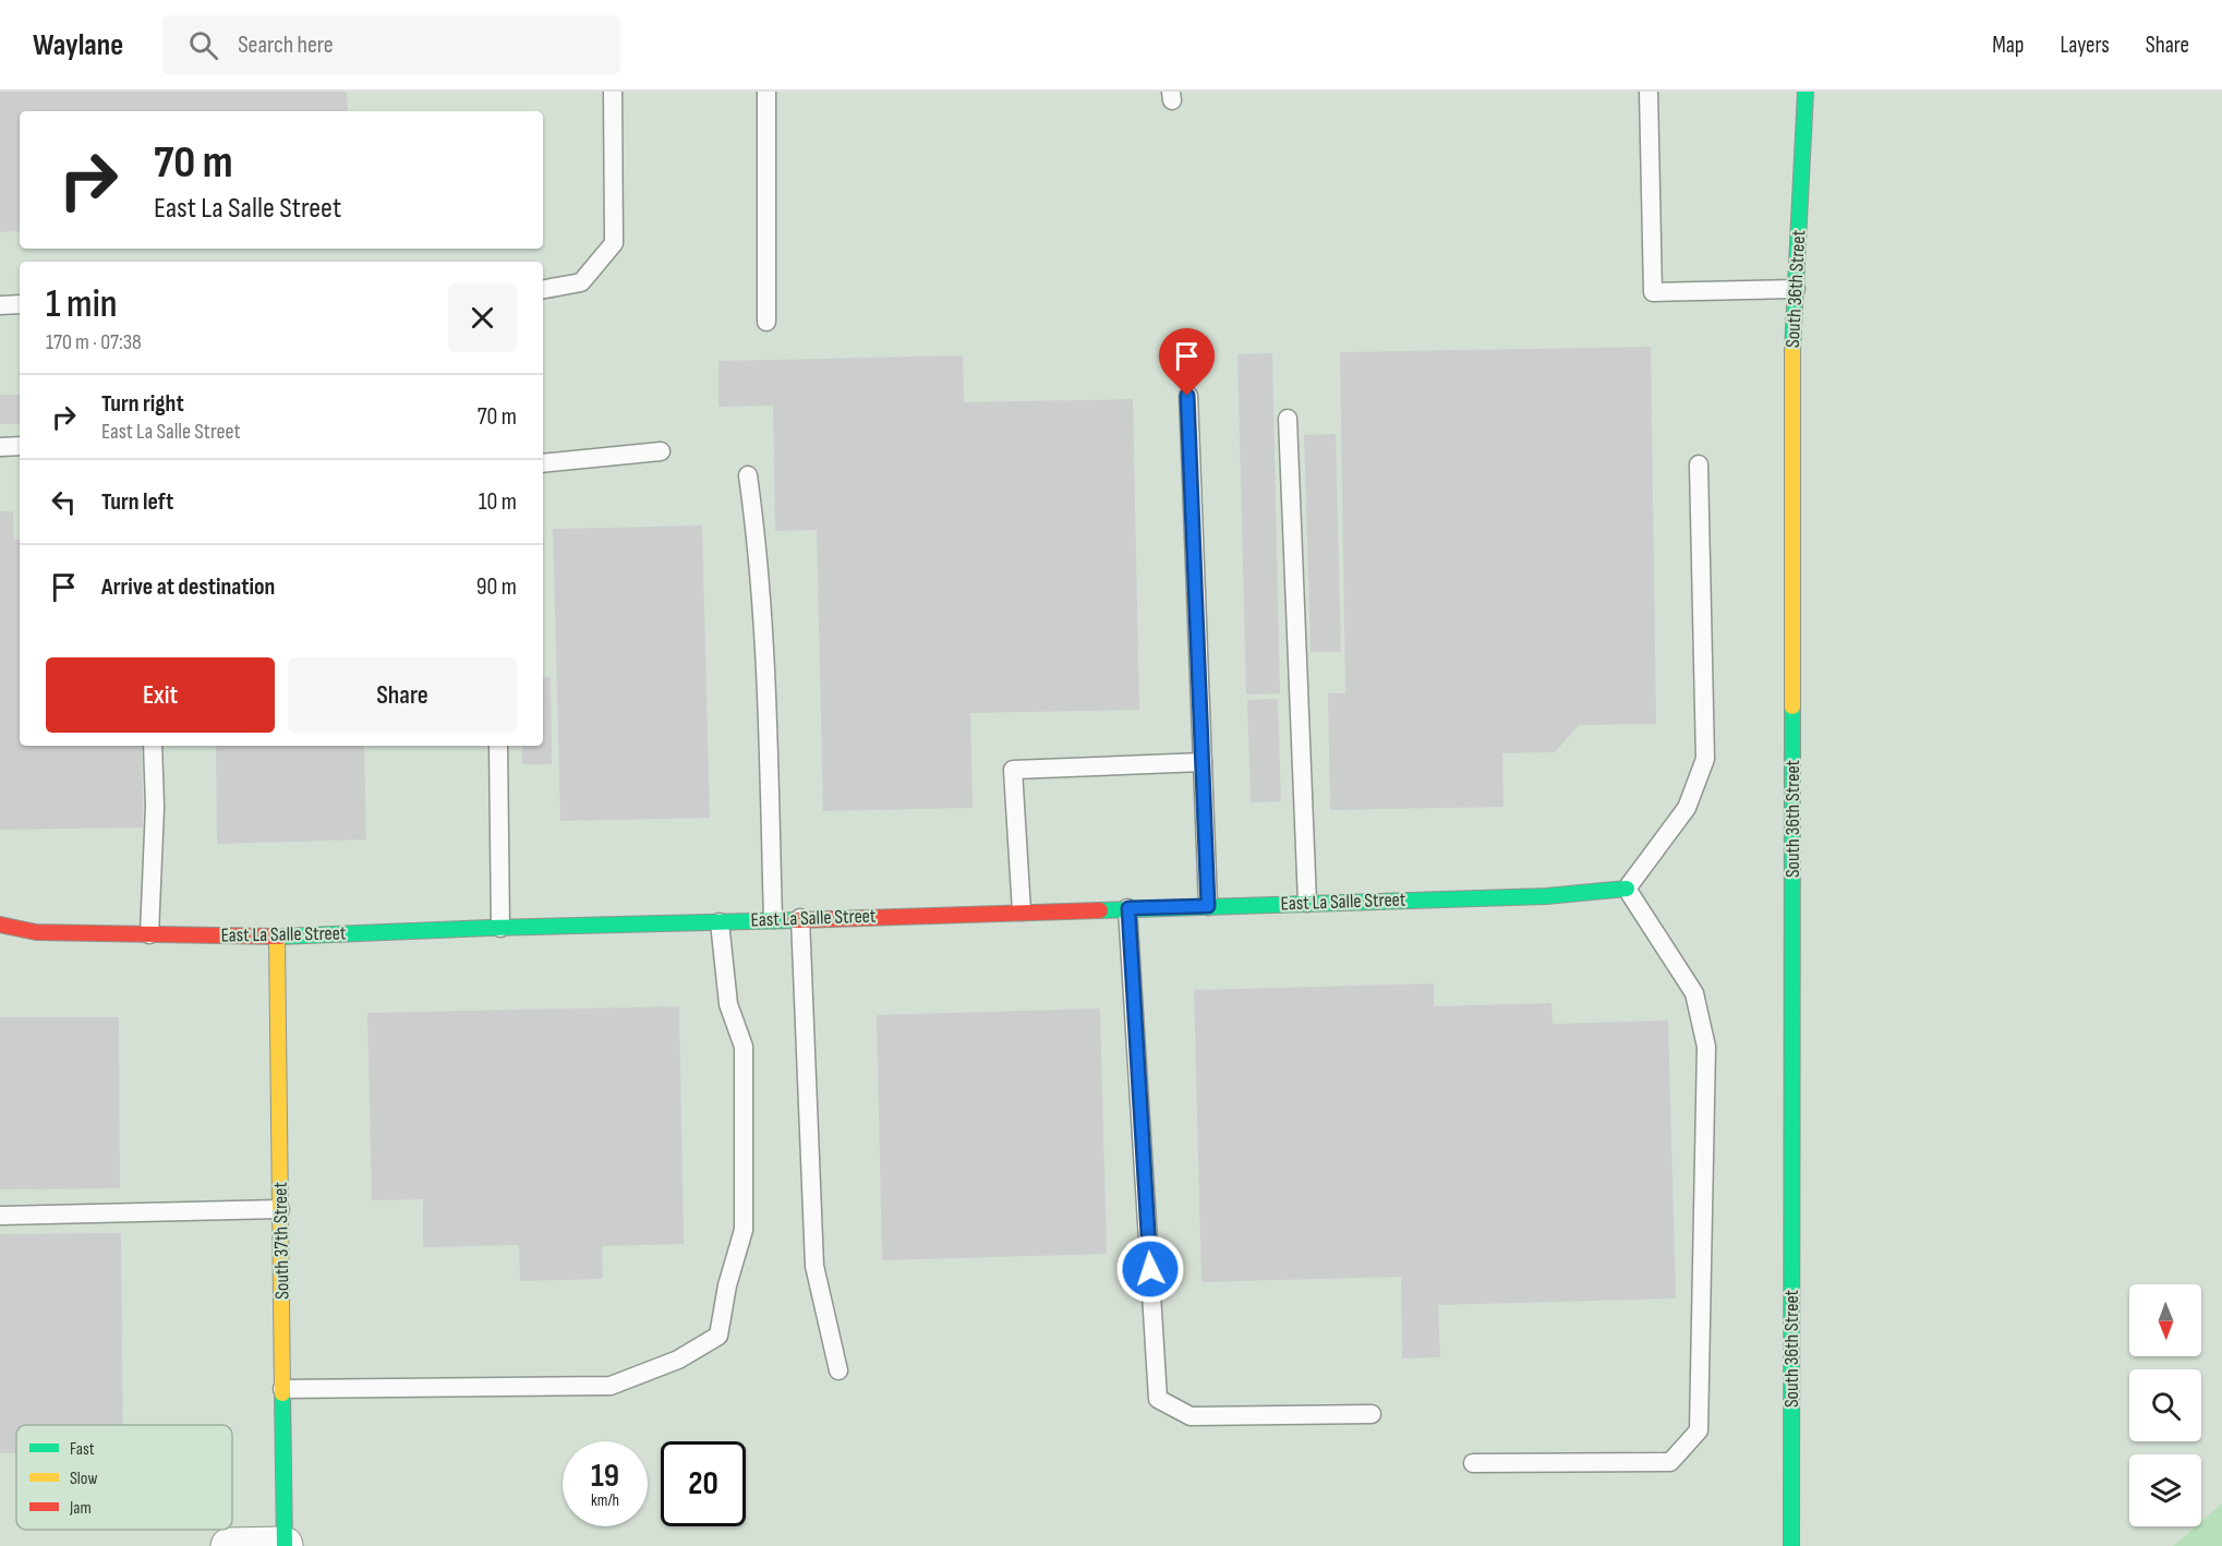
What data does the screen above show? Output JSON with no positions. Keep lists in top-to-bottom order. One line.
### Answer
{"streets":{"street":["South 36th Street","East La Salle Street","South 37th Street"]},"crossings":[["East La Salle Street","South 37th Street"]],"legend":["Fast","Slow","Jam"],"north":"bottom","page":{"header":"Waylane","search":"Search here","nav":["Map","Layers","Share"],"turn":["70 m","East La Salle Street"],"heading":["1 min","170 m · 07:38"],"list":[{"name":"Turn right","note":"East La Salle Street","value":"70 m"},{"name":"Turn left","value":"10 m"},{"name":"Arrive at destination","value":"90 m"}],"buttons":["Exit","Share"],"speed":"19 km/h","limit":"20"}}
